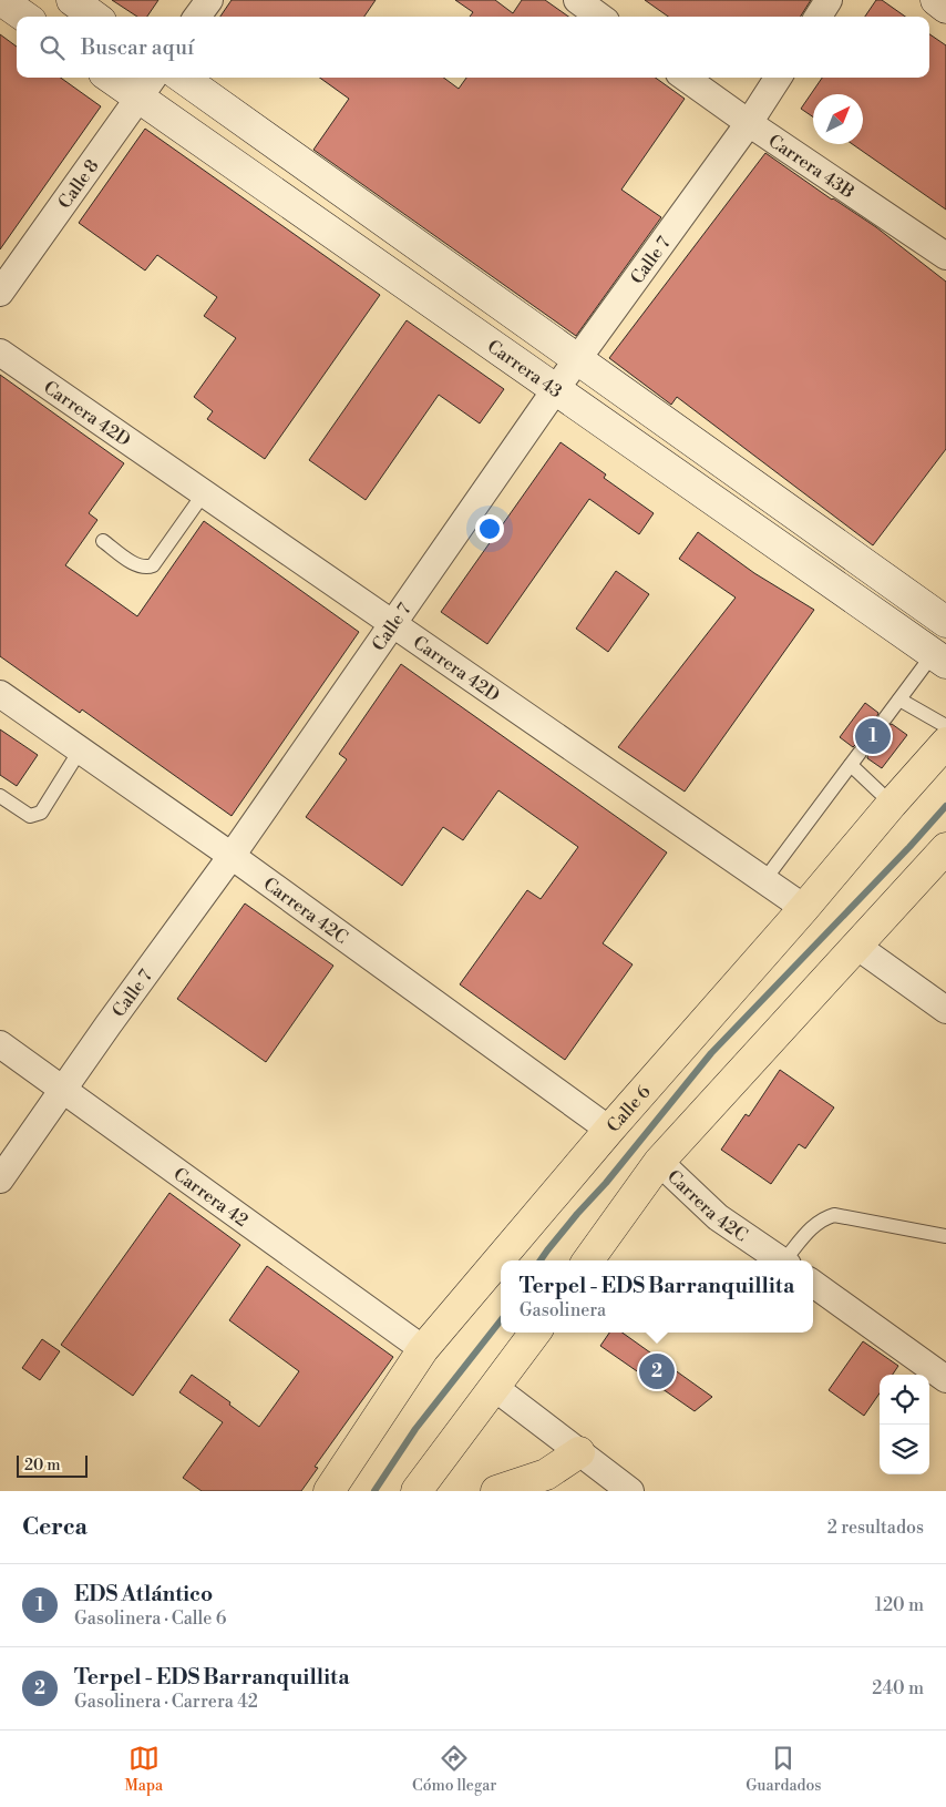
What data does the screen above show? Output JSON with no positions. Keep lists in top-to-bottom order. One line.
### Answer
{"streets":{"main road":["Calle 6"],"street":["Carrera 43B","Calle 8","Calle 7","Carrera 43","Carrera 42D","Carrera 42C","Carrera 42"]},"crossings":[["Carrera 43B","Calle 7"],["Calle 8","Carrera 43"],["Calle 7","Carrera 43"],["Calle 7","Carrera 42D"],["Calle 7","Carrera 42C"],["Calle 7","Carrera 42"],["Carrera 42D","Calle 6"],["Carrera 42C","Calle 6"],["Calle 6","Carrera 42"]],"scale_bar":"20 m","north":"top right","page":{"search":"Buscar aquí","pins":["1","2"],"popup":["Terpel - EDS Barranquillita","Gasolinera"],"scale":"20 m","heading":["Cerca","2 resultados"],"list":[{"mark":"1","name":"EDS Atlántico","note":"Gasolinera · Calle 6","value":"120 m"},{"mark":"2","name":"Terpel - EDS Barranquillita","note":"Gasolinera · Carrera 42","value":"240 m"}],"nav":["Mapa","Cómo llegar","Guardados"]}}
